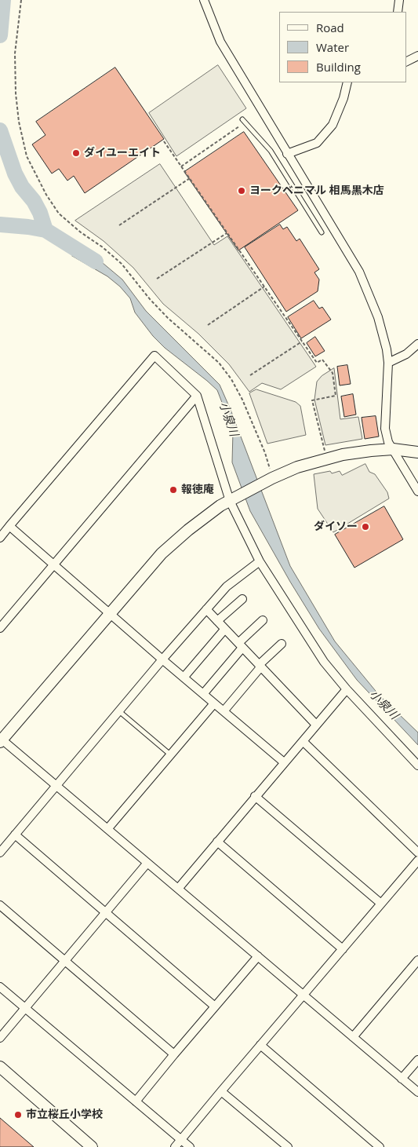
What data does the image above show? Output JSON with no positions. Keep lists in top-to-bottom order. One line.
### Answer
{"water":["小泉川"],"places":["ダイユーエイト","ヨークベニマル 相馬黒木店","報徳庵","ダイソー","市立桜丘小学校"],"legend":["Road","Water","Building"]}
